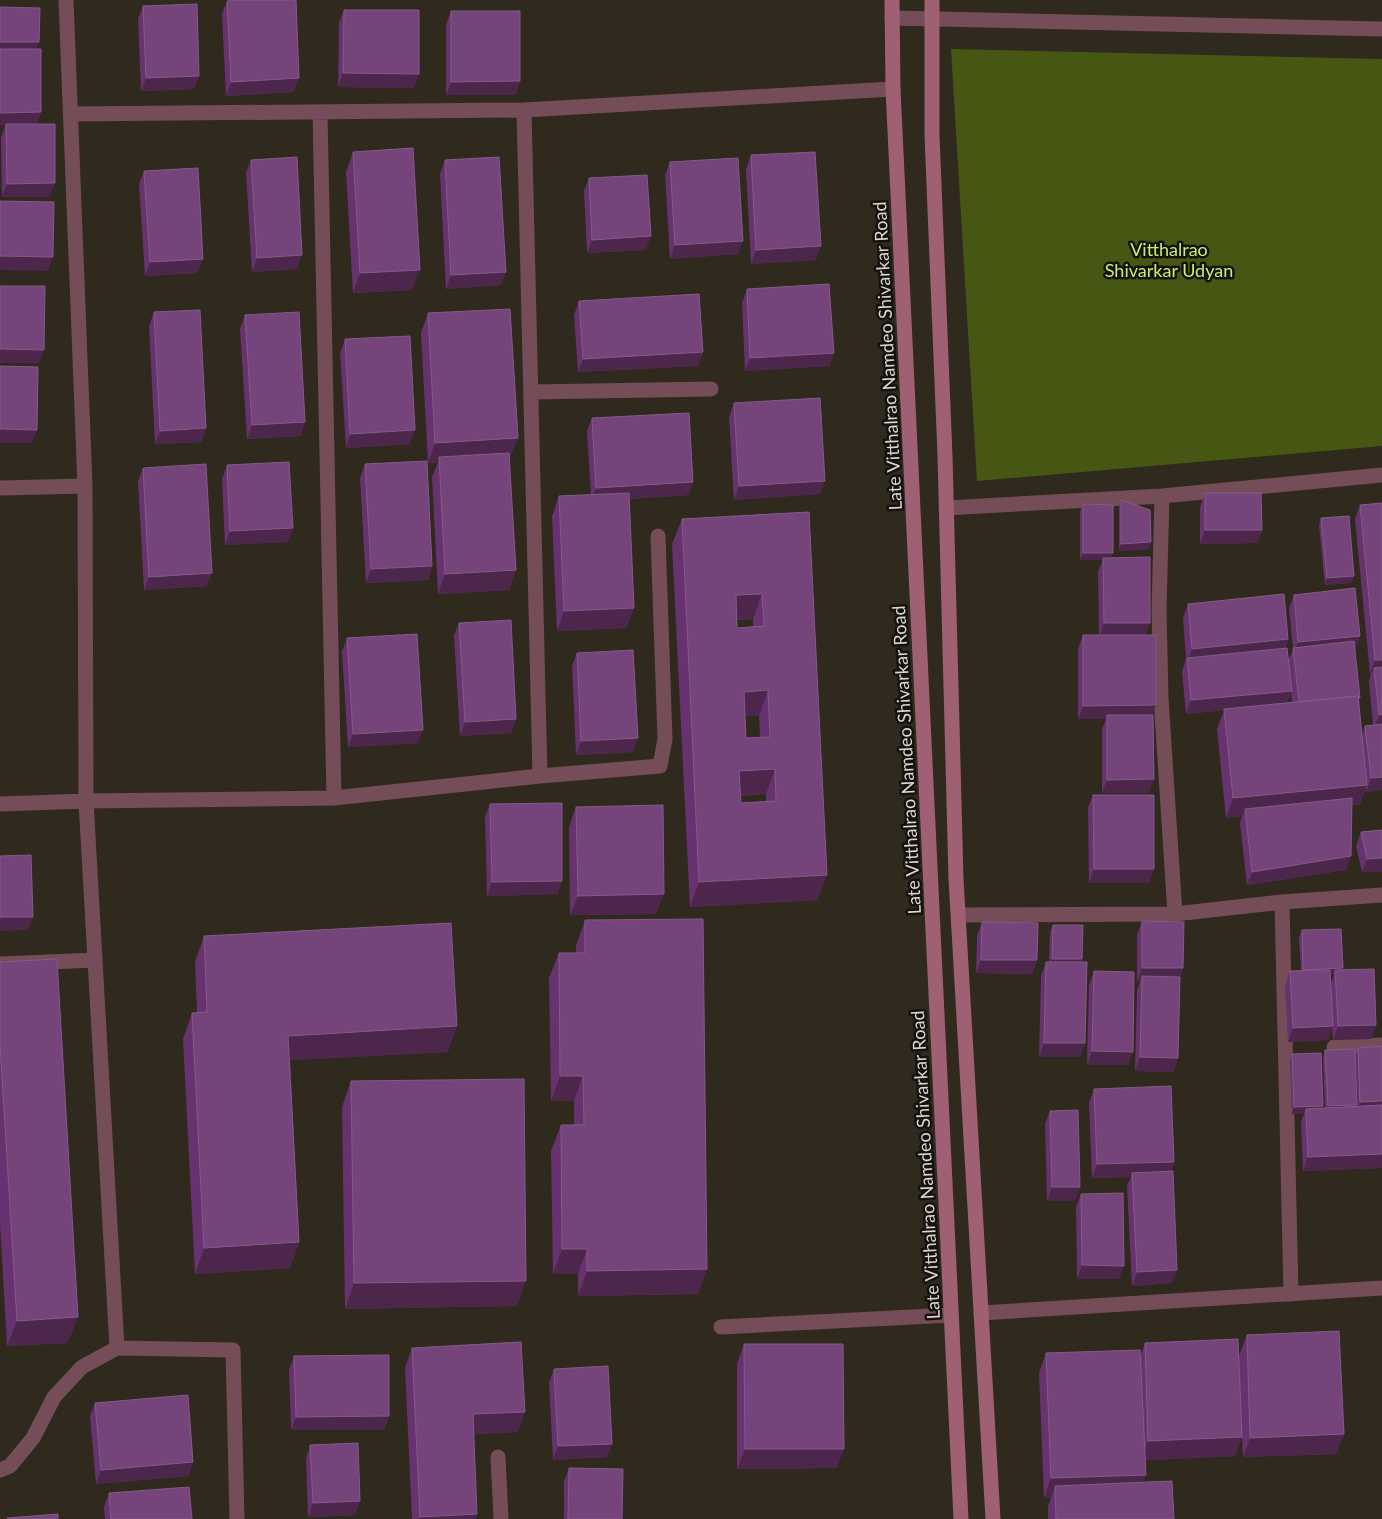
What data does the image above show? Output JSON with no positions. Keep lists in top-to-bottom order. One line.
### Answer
{"streets":{"main road":["Late Vitthalrao Namdeo Shivarkar Road"]},"parks":["Vitthalrao Shivarkar Udyan"]}
